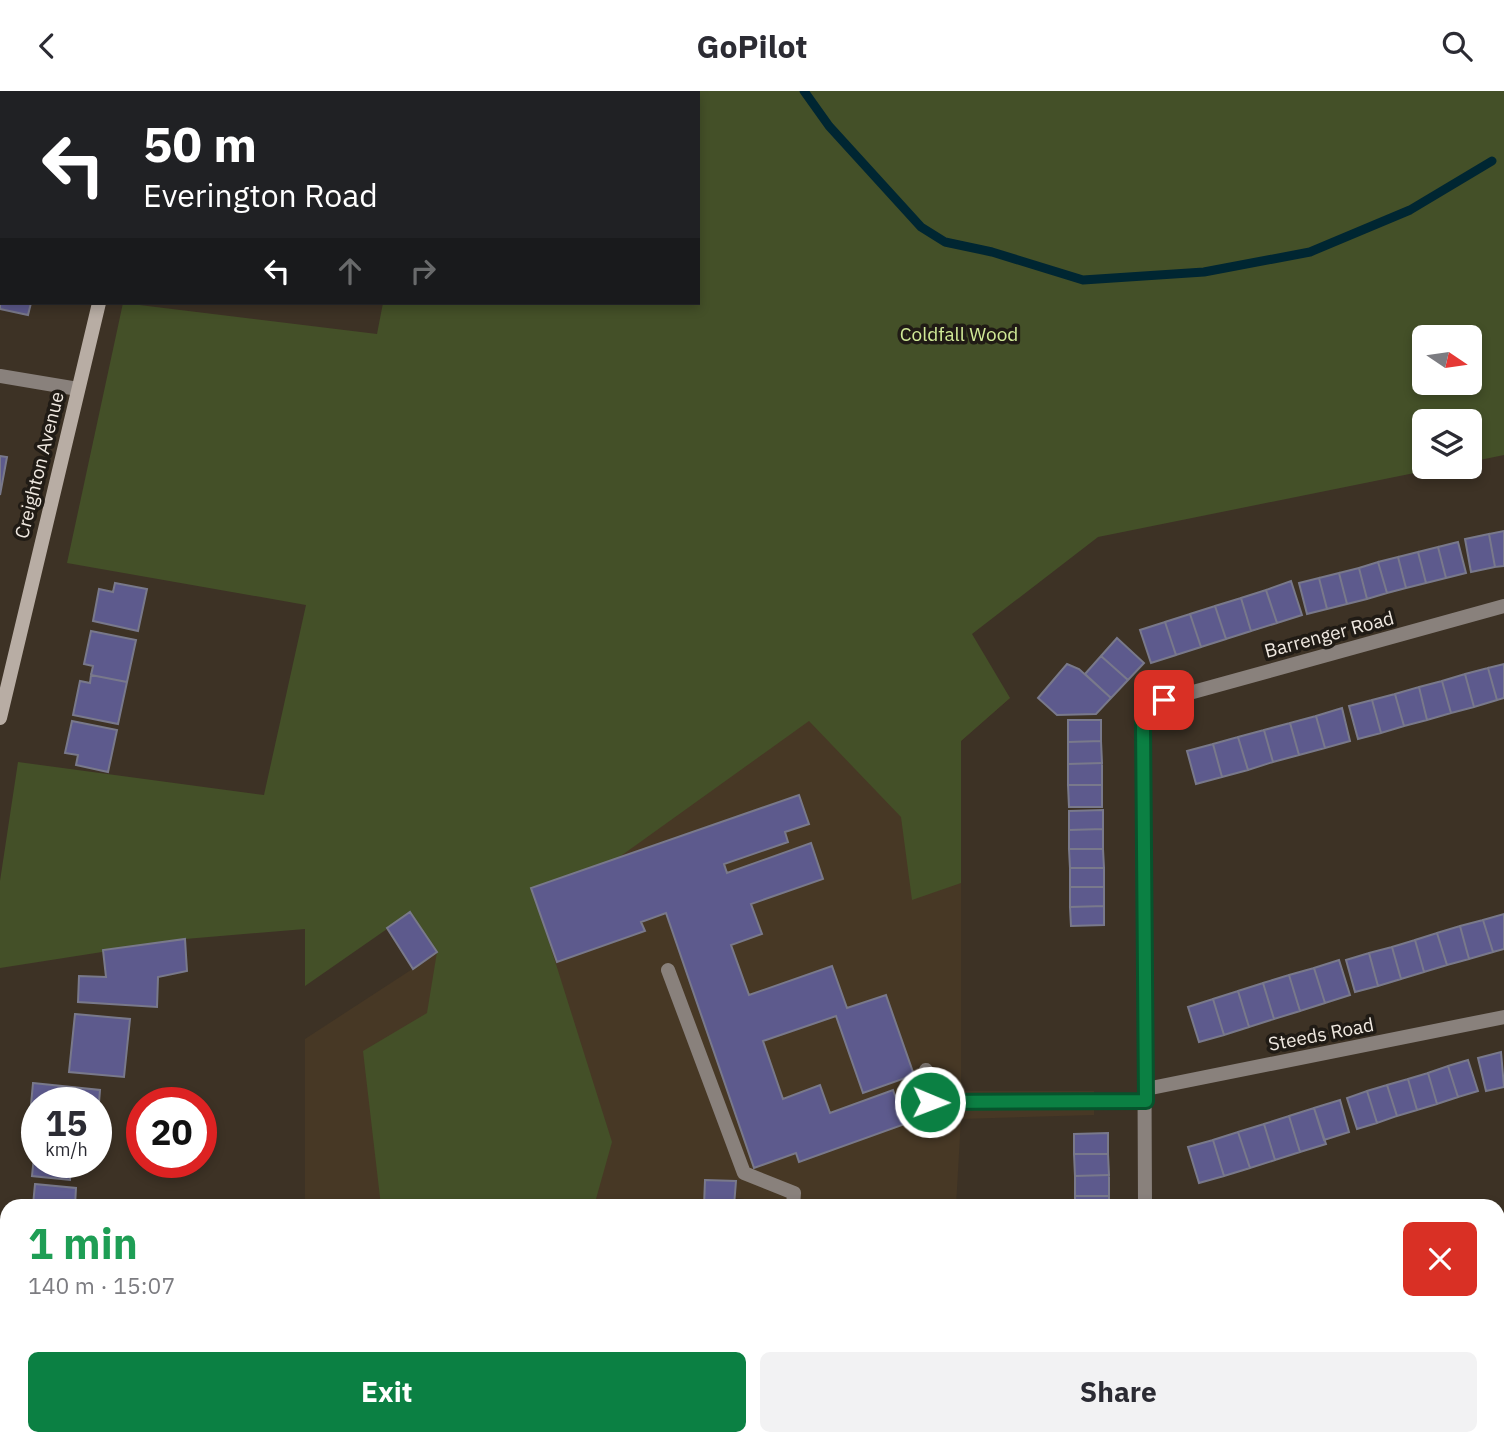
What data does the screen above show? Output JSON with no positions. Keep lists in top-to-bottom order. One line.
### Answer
{"streets":{"street":["Creighton Avenue","Barrenger Road","Steeds Road"]},"crossings":[["Barrenger Road","Steeds Road"]],"parks":["Coldfall Wood"],"north":"right","page":{"header":"GoPilot","turn":["50 m","Everington Road"],"speed":"15 km/h","limit":"20","heading":["1 min","140 m · 15:07"],"buttons":["Exit","Share"]}}
